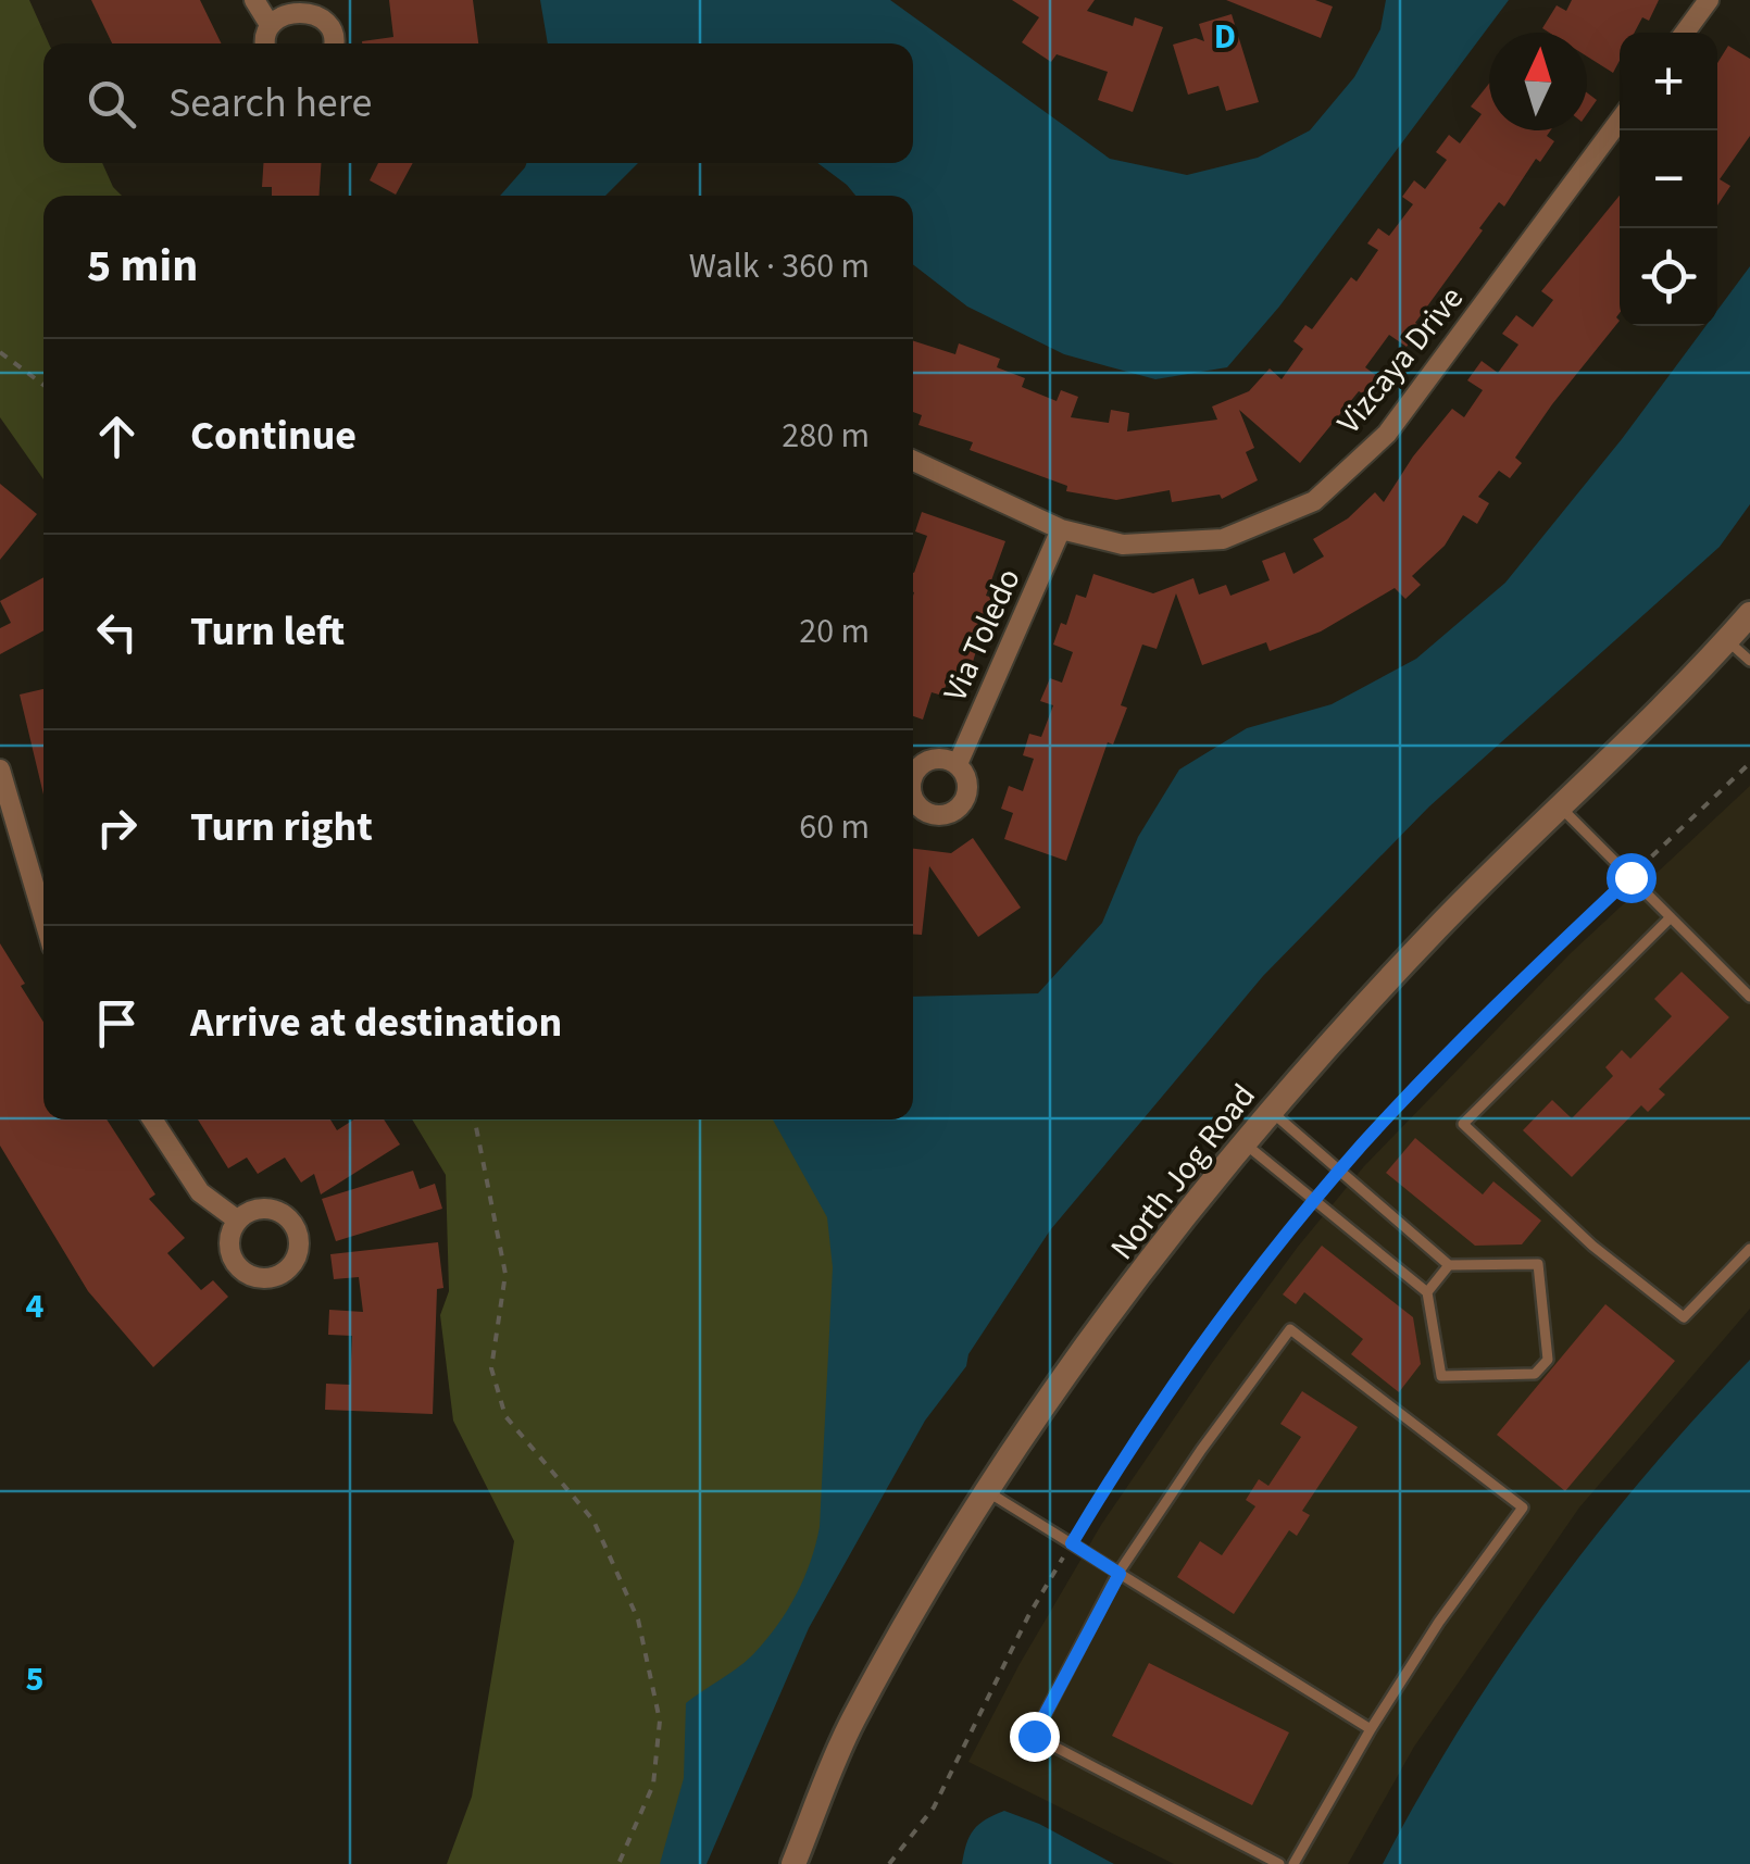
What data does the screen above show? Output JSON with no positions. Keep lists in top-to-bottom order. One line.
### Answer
{"streets":{"street":["Vizcaya Drive","Via Toledo","North Jog Road"]},"crossings":[["Vizcaya Drive","Via Toledo"]],"north":"top","page":{"map_buttons":["+","−"],"search":"Search here","heading":["5 min","Walk · 360 m"],"list":[["Continue","280 m"],["Turn left","20 m"],["Turn right","60 m"],"Arrive at destination"]},"grid":{"columns":["D"],"rows":["4","5"]}}
